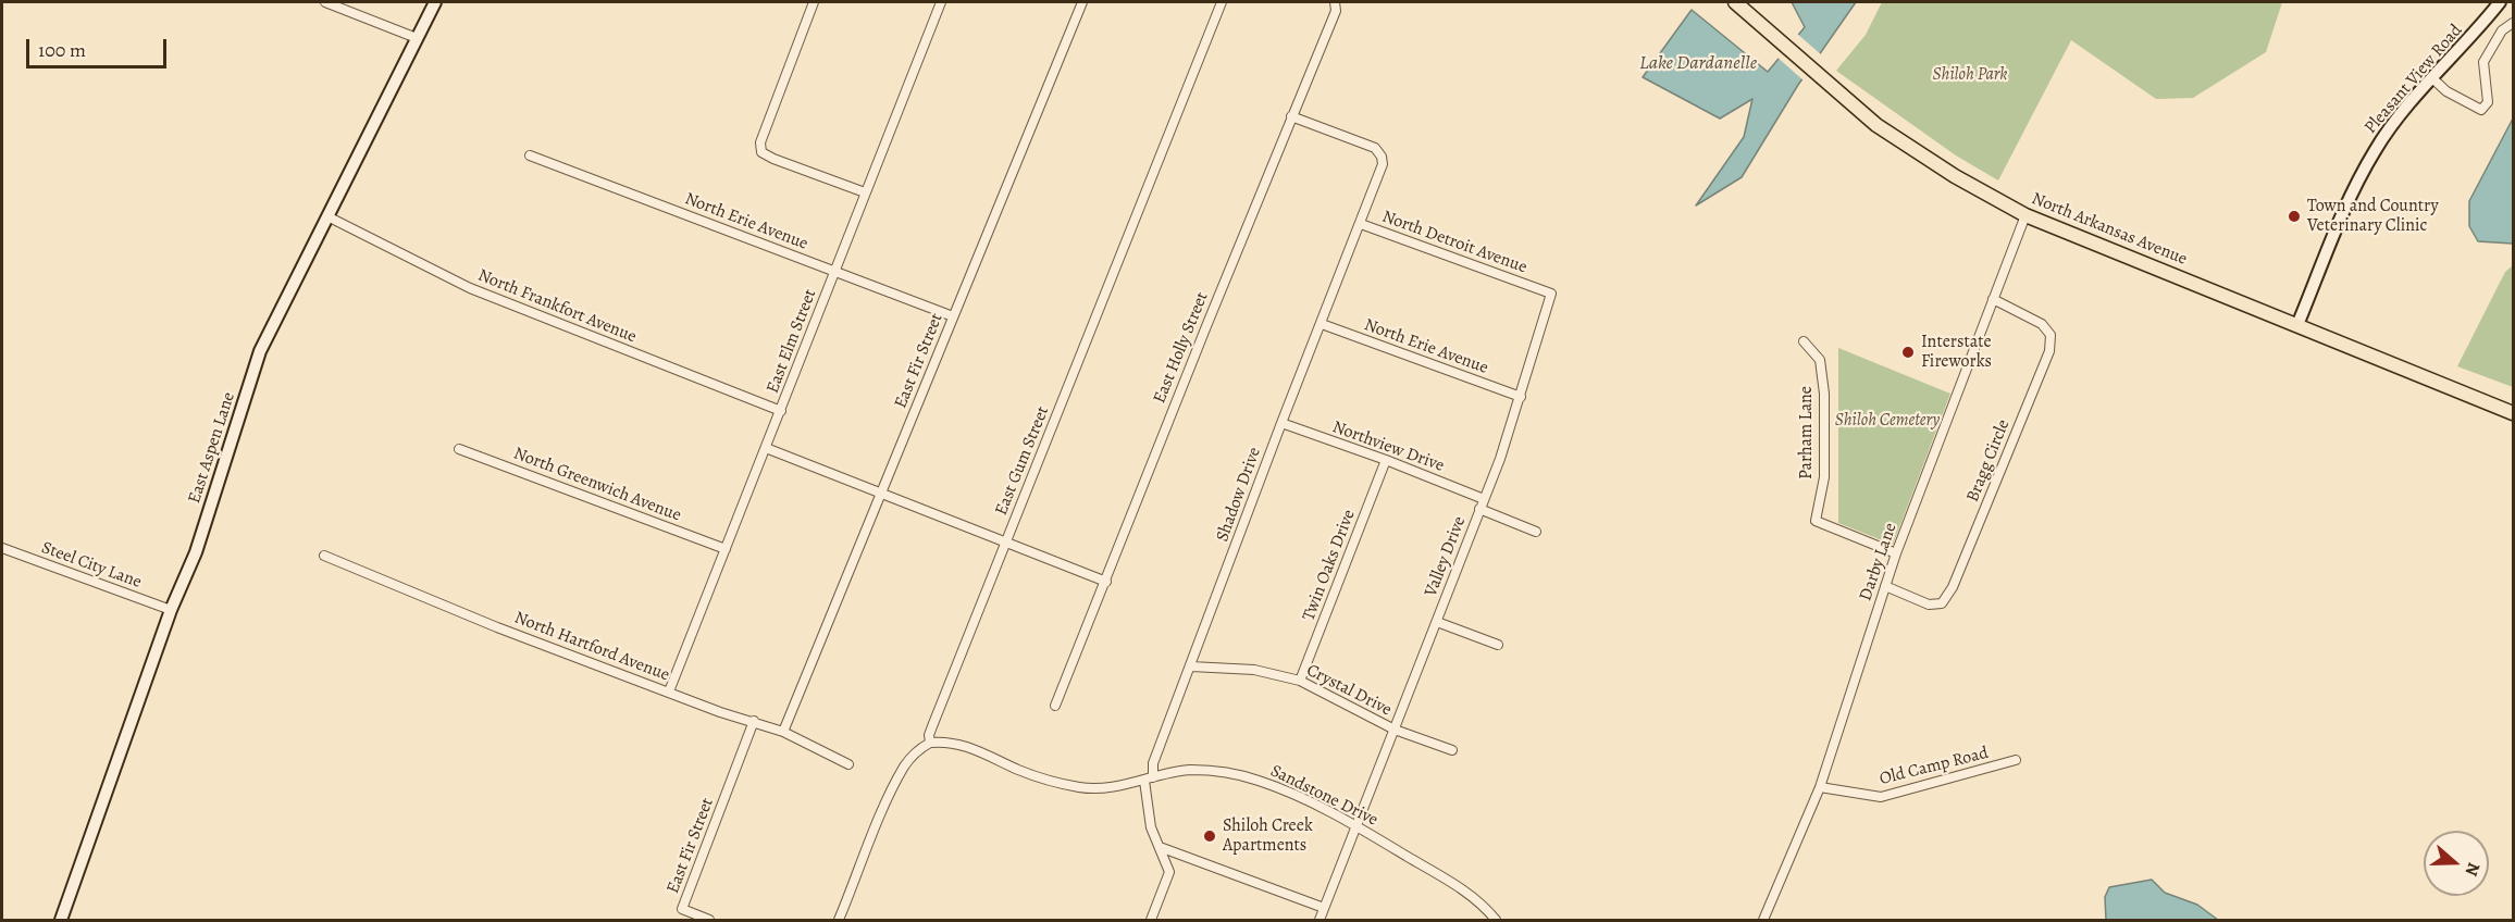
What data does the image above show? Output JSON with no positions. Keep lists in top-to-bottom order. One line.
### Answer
{"streets":{"main road":["North Arkansas Avenue"],"street":["Pleasant View Road","North Erie Avenue","North Detroit Avenue","North Frankfort Avenue","East Elm Street","East Holly Street","East Fir Street","Parham Lane","Northview Drive","East Aspen Lane","East Gum Street","Bragg Circle","North Greenwich Avenue","Shadow Drive","Valley Drive","Darby Lane","Steel City Lane","Twin Oaks Drive","North Hartford Avenue","Crystal Drive","Old Camp Road","Sandstone Drive"]},"crossings":[["Pleasant View Road","North Arkansas Avenue"],["North Erie Avenue","East Elm Street"],["North Erie Avenue","East Fir Street"],["North Erie Avenue","Shadow Drive"],["North Erie Avenue","Valley Drive"],["North Arkansas Avenue","Darby Lane"],["North Detroit Avenue","East Holly Street"],["North Detroit Avenue","Shadow Drive"],["North Detroit Avenue","Valley Drive"],["North Frankfort Avenue","East Elm Street"],["North Frankfort Avenue","East Aspen Lane"],["East Elm Street","North Greenwich Avenue"],["East Elm Street","North Hartford Avenue"],["East Fir Street","North Hartford Avenue"],["Parham Lane","Darby Lane"],["Northview Drive","Shadow Drive"],["Northview Drive","Valley Drive"],["Northview Drive","Twin Oaks Drive"],["East Aspen Lane","Steel City Lane"],["East Gum Street","Sandstone Drive"],["Bragg Circle","Darby Lane"],["Shadow Drive","Crystal Drive"],["Shadow Drive","Sandstone Drive"],["Valley Drive","Crystal Drive"],["Valley Drive","Sandstone Drive"],["Darby Lane","Old Camp Road"],["Twin Oaks Drive","Crystal Drive"]],"water":["Lake Dardanelle"],"parks":["Shiloh Park","Shiloh Cemetery"],"places":["Town and Country Veterinary Clinic","Interstate Fireworks","Shiloh Creek Apartments"],"scale_bar":"100 m","north":"right"}
